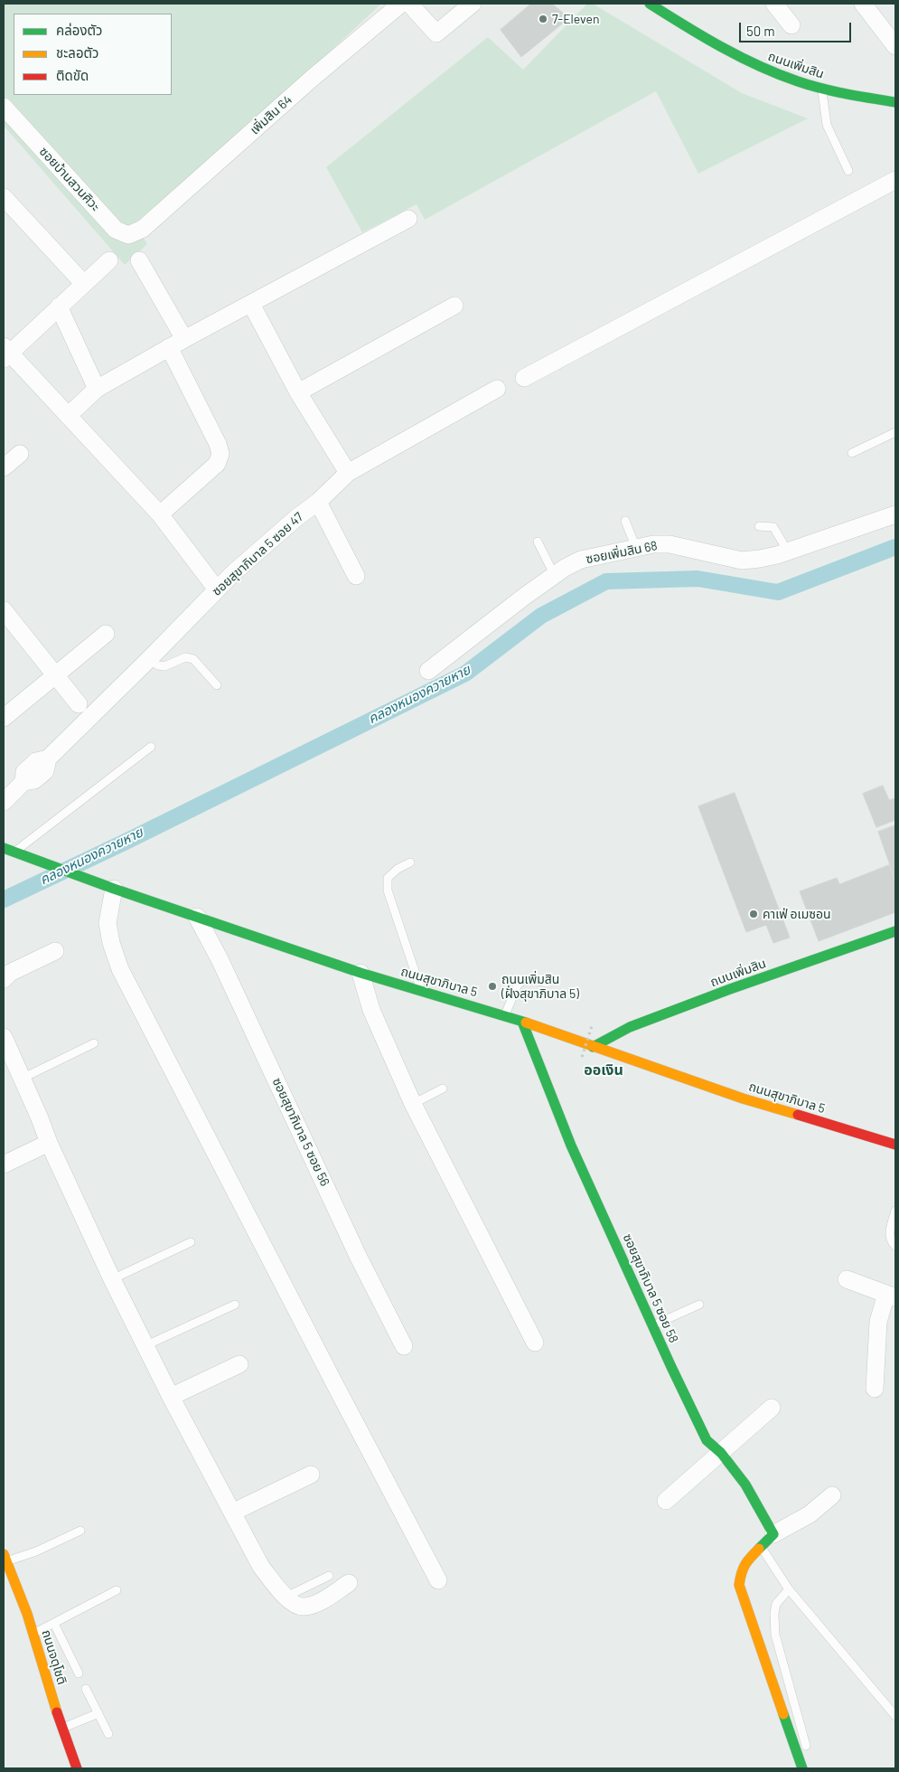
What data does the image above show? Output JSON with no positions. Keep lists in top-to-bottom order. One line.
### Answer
{"streets":{"street":["ถนนเพิ่มสิน","เพิ่มสิน 64","ซอยบ้านสวนศิวะ","ซอยเพิ่มสิน 68","ซอยสุขาภิบาล 5 ซอย 47","ถนนสุขาภิบาล 5","ซอยสุขาภิบาล 5 ซอย 56","ซอยสุขาภิบาล 5 ซอย 58","ถนนจตุโชติ"]},"crossings":[["ถนนเพิ่มสิน","ถนนสุขาภิบาล 5"],["เพิ่มสิน 64","ซอยบ้านสวนศิวะ"],["ถนนสุขาภิบาล 5","ซอยสุขาภิบาล 5 ซอย 56"],["ถนนสุขาภิบาล 5","ซอยสุขาภิบาล 5 ซอย 58"]],"districts":["ออเงิน"],"water":["คลองหนองควายหาย"],"places":["7-Eleven","คาเฟ่ อเมซอน","ถนนเพิ่มสิน (ฝั่งสุขาภิบาล 5)"],"legend":["คล่องตัว","ชะลอตัว","ติดขัด"],"scale_bar":"50 m"}
